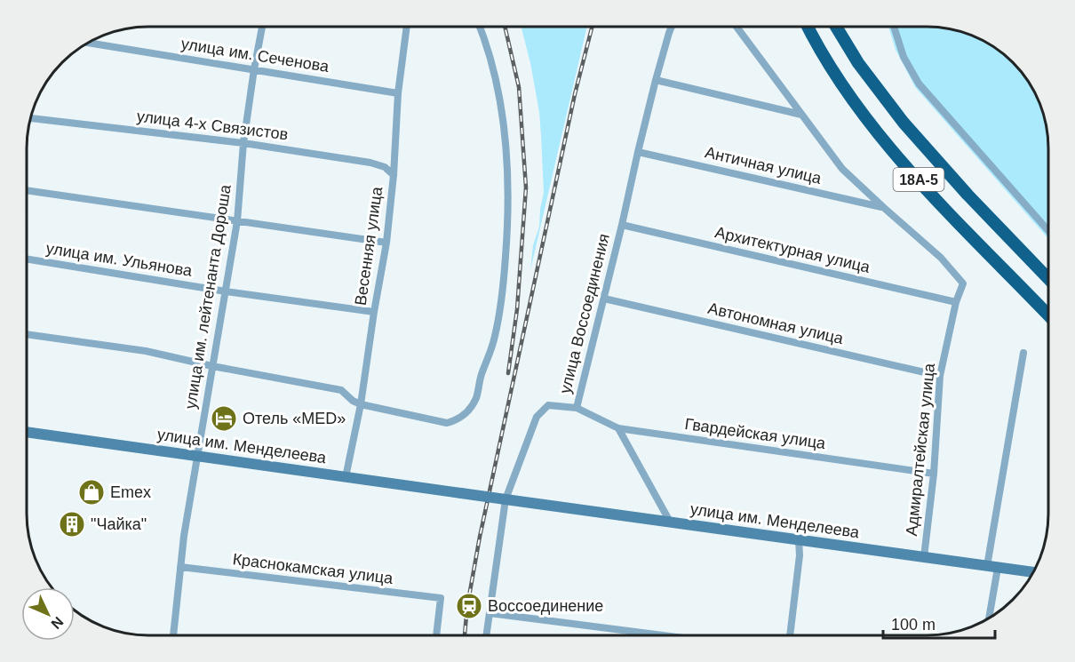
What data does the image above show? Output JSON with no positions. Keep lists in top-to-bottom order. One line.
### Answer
{"streets":{"highway":["18А-5"],"main road":["улица им. Менделеева"],"street":["улица им. Сеченова","улица 4-х Связистов","Античная улица","Весенняя улица","Архитектурная улица","улица им. Ульянова","улица им. лейтенанта Дороша","улица Воссоединения","Автономная улица","Гвардейская улица","Адмиралтейская улица","Краснокамская улица"]},"crossings":[["улица им. Сеченова","Весенняя улица"],["улица им. Сеченова","улица им. лейтенанта Дороша"],["улица 4-х Связистов","Весенняя улица"],["улица 4-х Связистов","улица им. лейтенанта Дороша"],["Античная улица","улица Воссоединения"],["Античная улица","Адмиралтейская улица"],["Весенняя улица","улица им. Ульянова"],["Весенняя улица","улица им. Менделеева"],["Архитектурная улица","улица Воссоединения"],["Архитектурная улица","Адмиралтейская улица"],["улица им. Ульянова","улица им. лейтенанта Дороша"],["улица им. лейтенанта Дороша","улица им. Менделеева"],["улица им. лейтенанта Дороша","Краснокамская улица"],["улица Воссоединения","Автономная улица"],["улица Воссоединения","Гвардейская улица"],["улица Воссоединения","улица им. Менделеева"],["Автономная улица","Адмиралтейская улица"],["Гвардейская улица","Адмиралтейская улица"],["улица им. Менделеева","Адмиралтейская улица"]],"places":{"hotel":["Отель «MED»"],"shop":["Emex"],"building":["\"Чайка\""],"station":["Воссоединение"]},"scale_bar":"100 m","north":"bottom right"}
